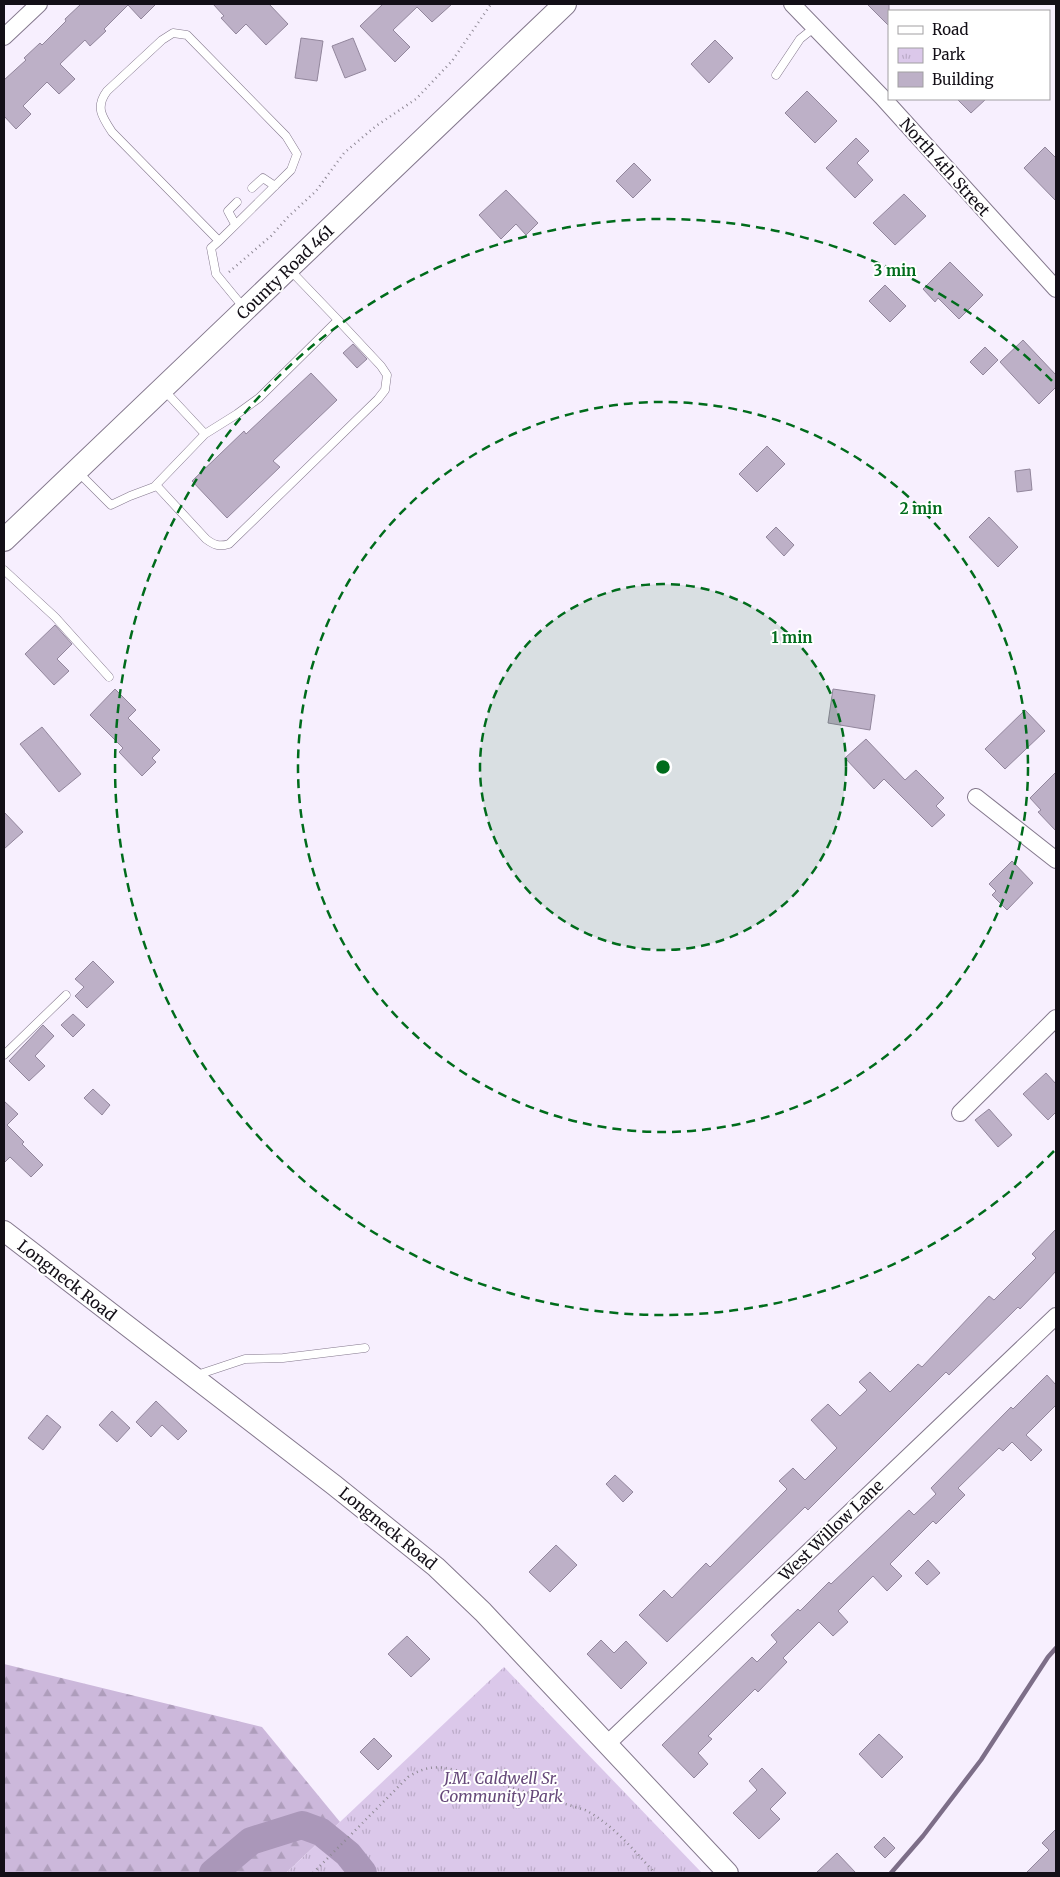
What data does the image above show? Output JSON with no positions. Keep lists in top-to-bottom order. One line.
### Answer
{"streets":{"main road":["County Road 461"],"street":["North 4th Street","Longneck Road","West Willow Lane"]},"crossings":[["Longneck Road","West Willow Lane"]],"parks":["J.M. Caldwell Sr. Community Park"],"legend":["Road","Park","Building"],"rings":["3 min","2 min","1 min"]}
